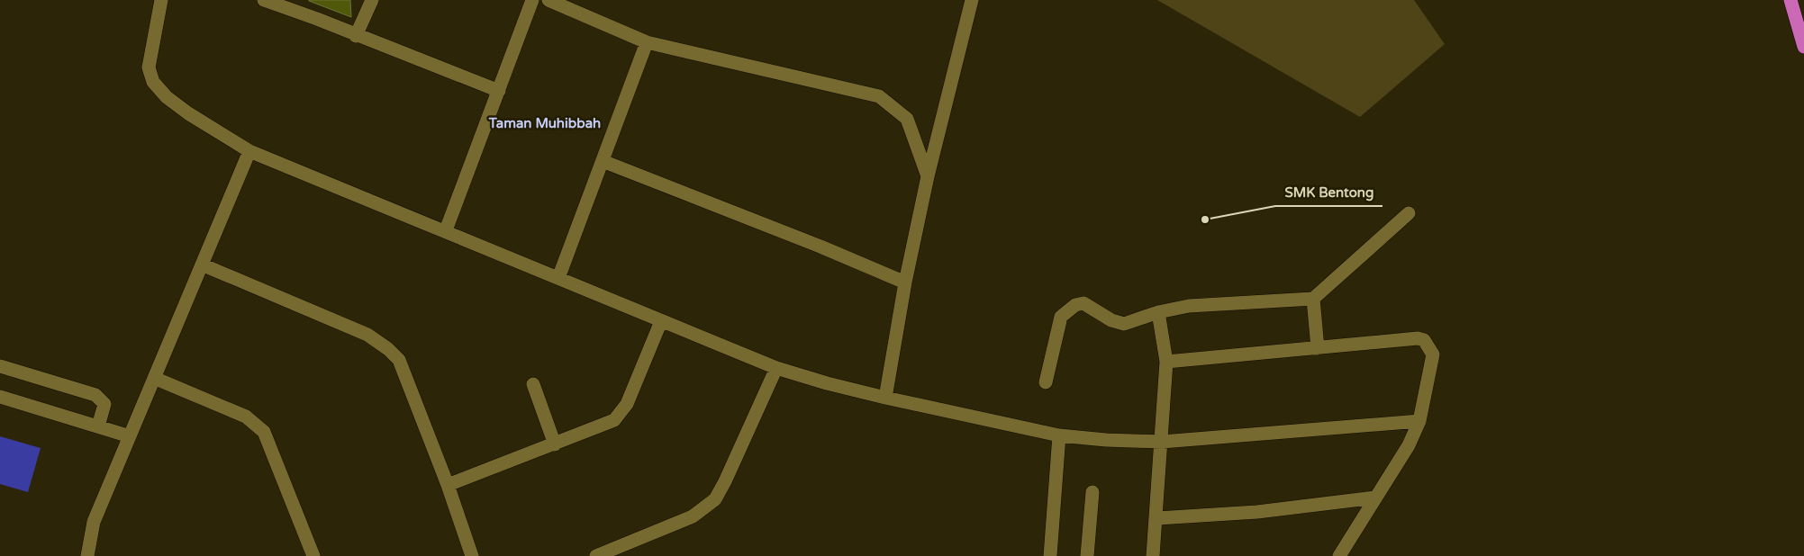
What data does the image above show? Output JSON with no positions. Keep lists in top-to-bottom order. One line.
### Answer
{"districts":["Taman Muhibbah"],"places":["SMK Bentong"]}
